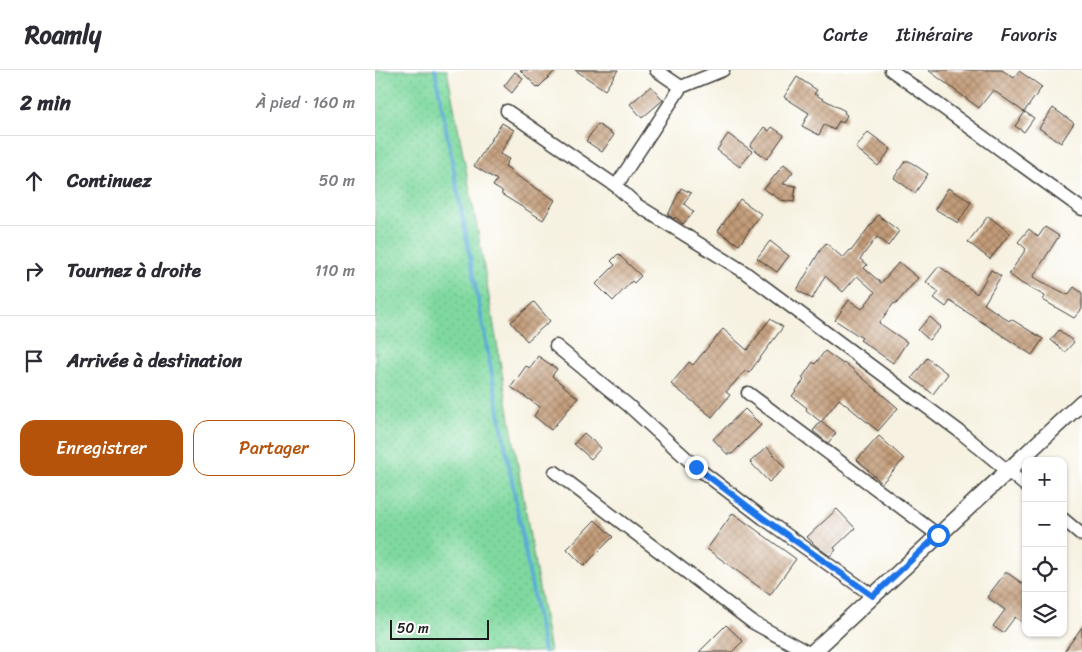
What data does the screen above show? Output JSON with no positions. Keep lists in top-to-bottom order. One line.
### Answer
{"scale_bar":"50 m","page":{"header":"Roamly","nav":["Carte","Itinéraire","Favoris"],"heading":["2 min","À pied · 160 m"],"list":[["Continuez","50 m"],["Tournez à droite","110 m"],"Arrivée à destination"],"buttons":["Enregistrer","Partager"],"map_buttons":["+","−"],"scale":"50 m"}}
